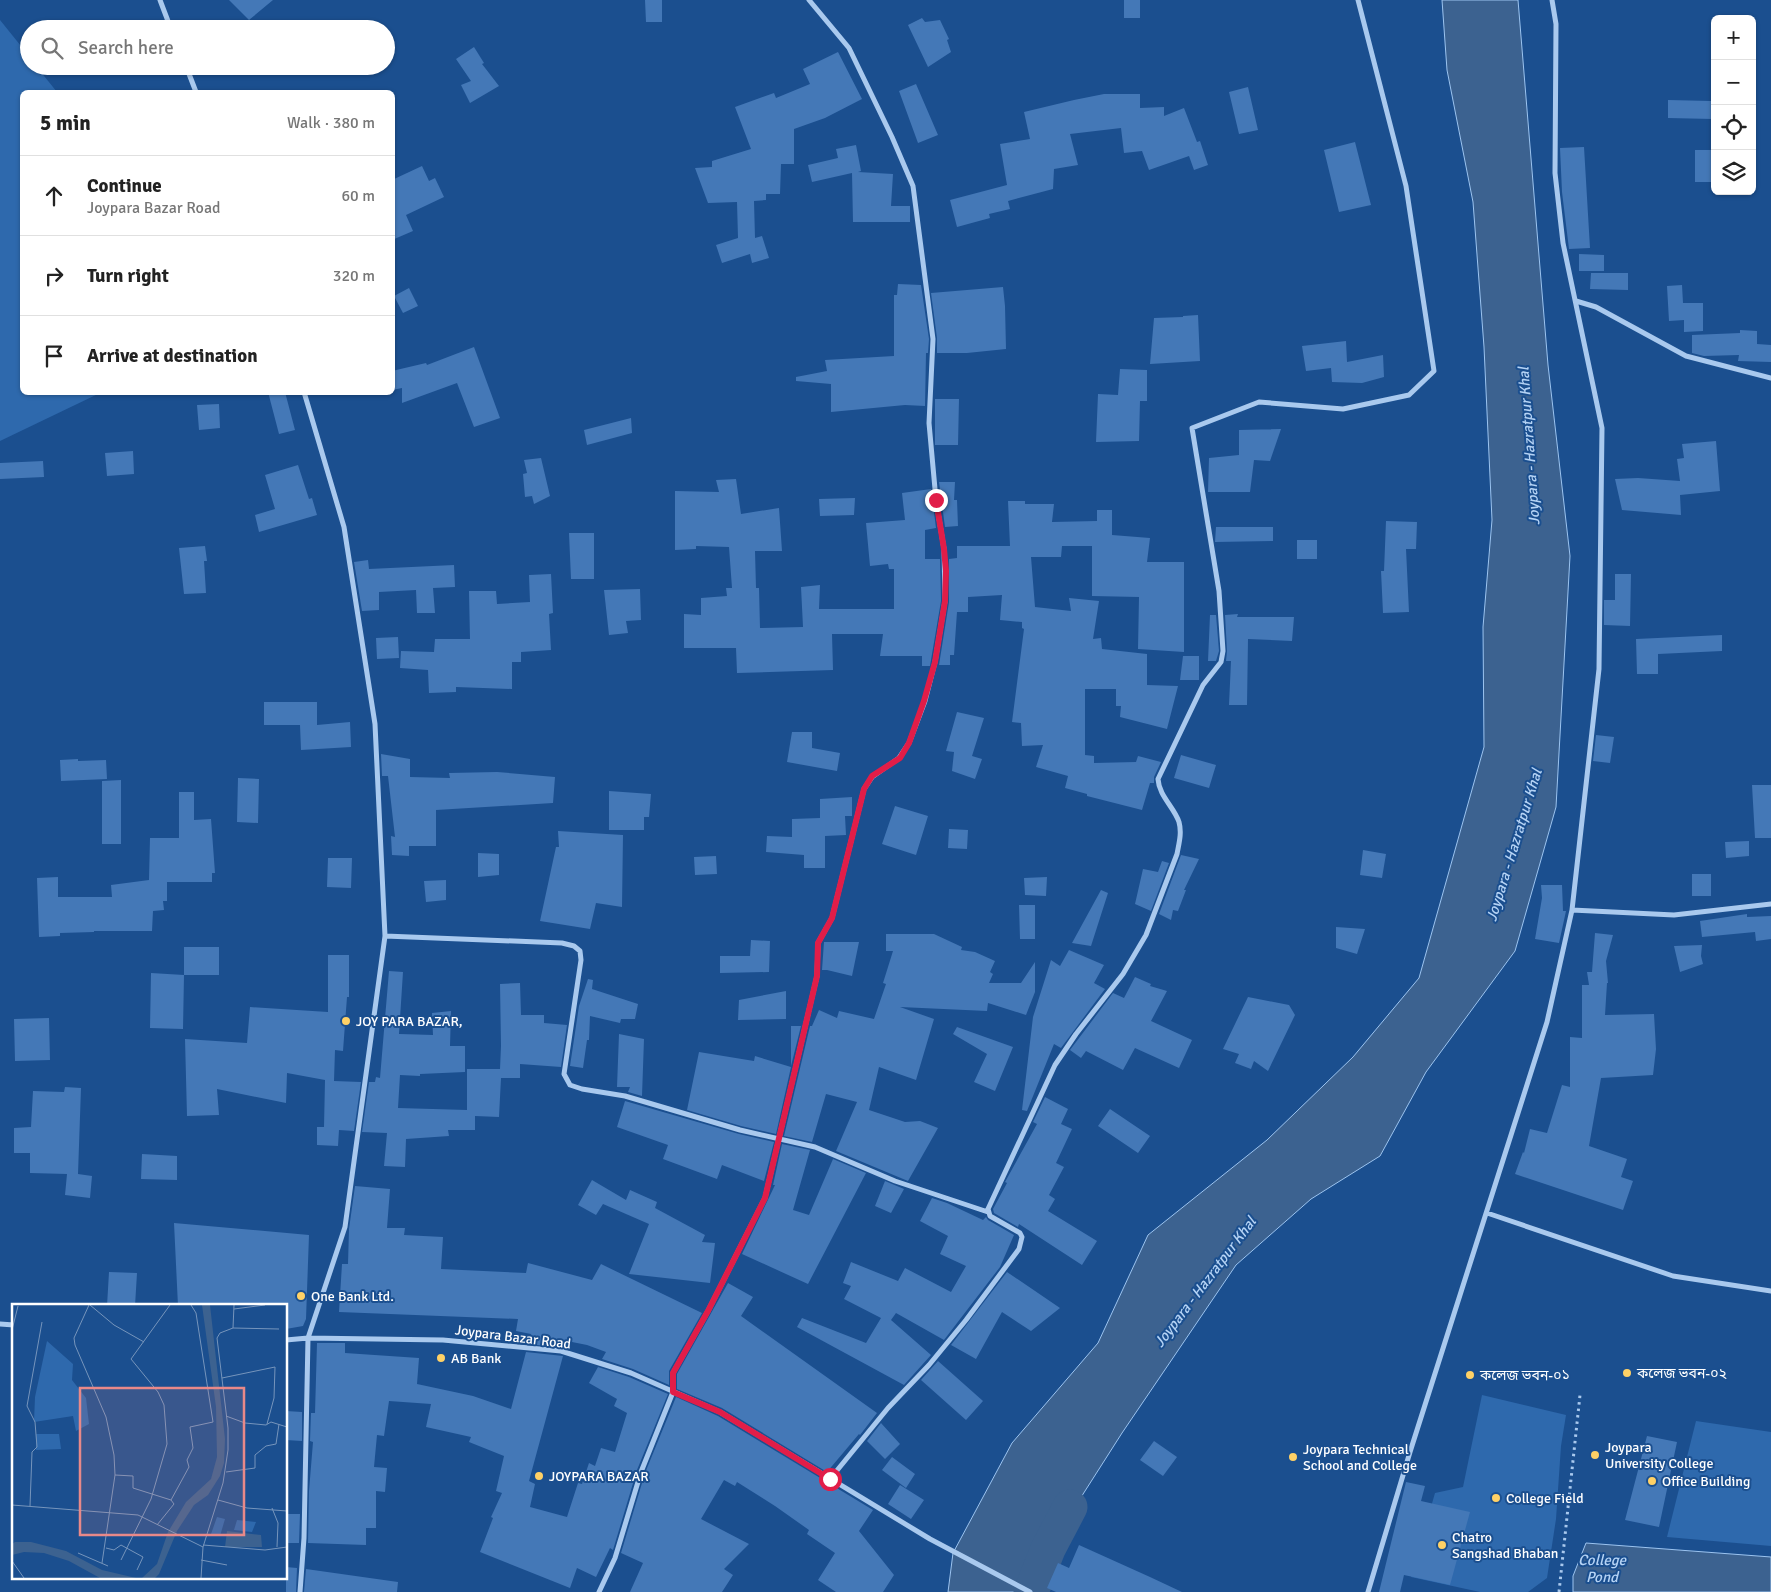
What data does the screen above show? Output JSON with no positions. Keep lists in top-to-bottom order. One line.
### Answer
{"streets":{"street":["Joypara Bazar Road"]},"water":["Joypara - Hazratpur Khal","College Pond"],"places":["JOY PARA BAZAR,","One Bank Ltd.","AB Bank","কলেজ ভবন-০২","কলেজ ভবন-০১","Joypara University College","Joypara Technical School and College","JOYPARA BAZAR","Office Building","College Field","Chatro Sangshad Bhaban"],"page":{"map_buttons":["+","−"],"search":"Search here","heading":["5 min","Walk · 380 m"],"list":[["Continue","Joypara Bazar Road","60 m"],["Turn right","320 m"],"Arrive at destination"]}}
